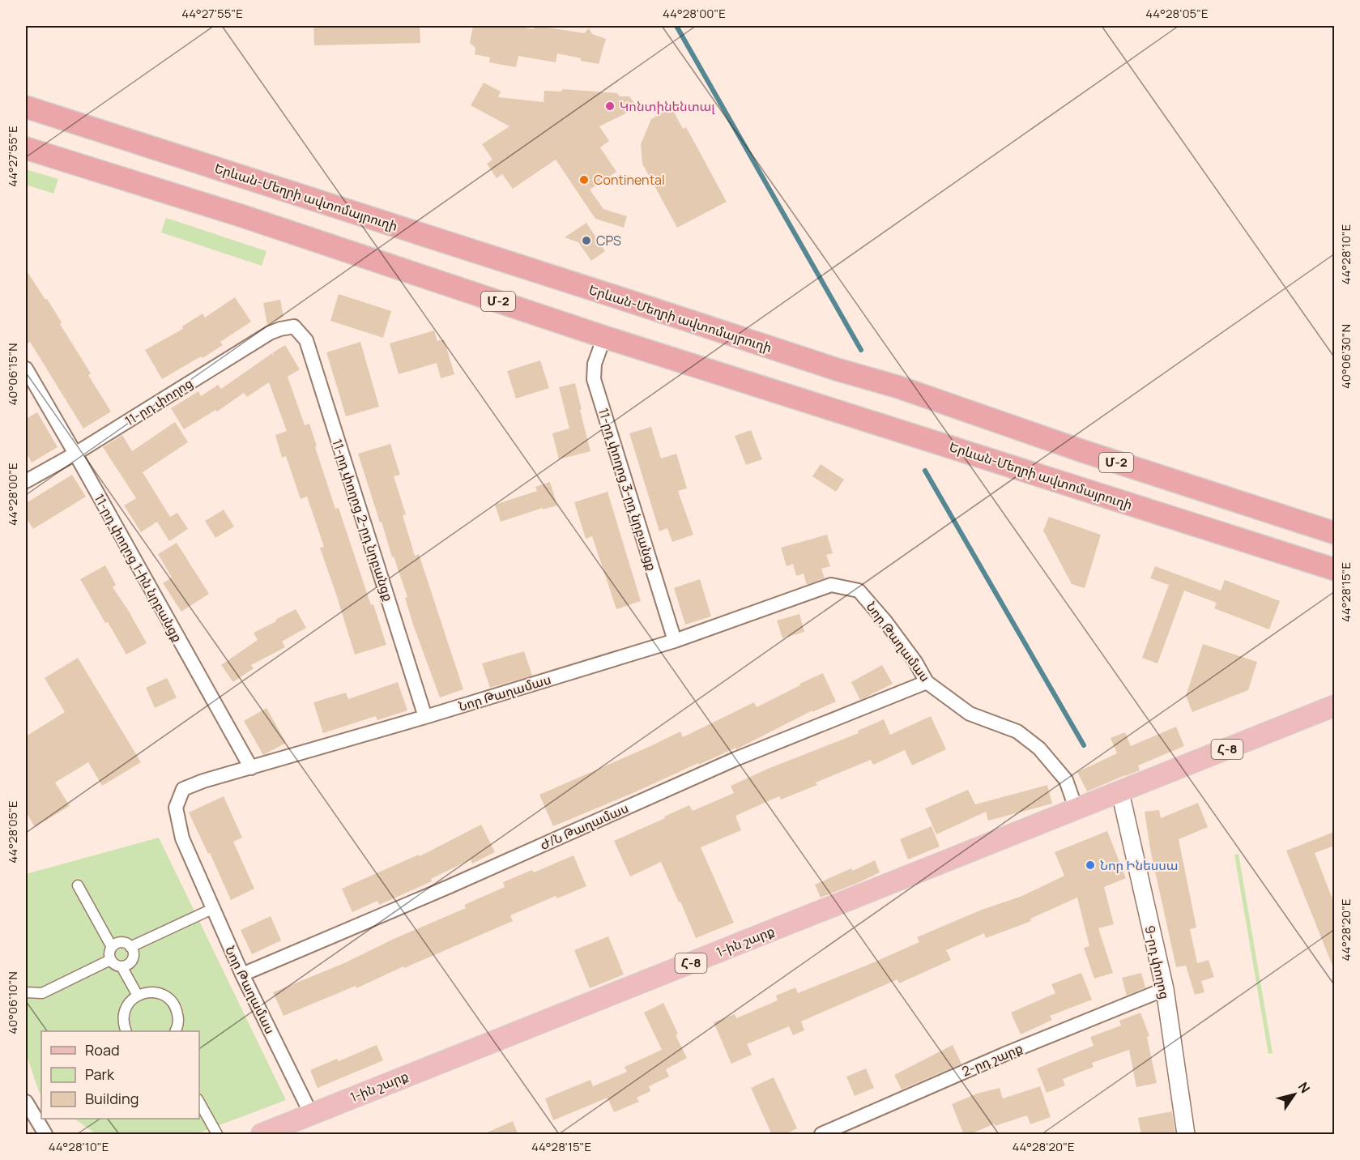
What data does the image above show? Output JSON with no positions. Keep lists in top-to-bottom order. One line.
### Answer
{"streets":{"highway":["Երևան-Մեղրի ավտոմայրուղի","Մ-2"],"main road":["Հ-8","1-ին շարք"],"street":["11-րդ փողոց","11-րդ փողոց 3-րդ նրբանցք","11-րդ փողոց 2-րդ նրբանցք","11-րդ փողոց 1-ին նրբանցք","Նոր Թաղամաս","Ժ/Ն Թաղամաս","9-րդ փողոց","2-րդ շարք"]},"crossings":[["Երևան-Մեղրի ավտոմայրուղի","11-րդ փողոց 3-րդ նրբանցք"],["11-րդ փողոց","11-րդ փողոց 2-րդ նրբանցք"],["11-րդ փողոց","11-րդ փողոց 1-ին նրբանցք"],["11-րդ փողոց 3-րդ նրբանցք","Նոր Թաղամաս"],["11-րդ փողոց 2-րդ նրբանցք","Նոր Թաղամաս"],["11-րդ փողոց 1-ին նրբանցք","Նոր Թաղամաս"],["Նոր Թաղամաս","Ժ/Ն Թաղամաս"],["Նոր Թաղամաս","1-ին շարք"],["Հ-8","1-ին շարք"],["Հ-8","9-րդ փողոց"],["1-ին շարք","9-րդ փողոց"],["9-րդ փողոց","2-րդ շարք"]],"places":["Կոնտինենտալ","Continental","CPS","Նոր Ինեսսա"],"legend":["Road","Park","Building"],"north":"top right","coordinates":["44°27'55\"E","44°28'00\"E","44°28'05\"E","44°28'10\"E","40°06'30\"N","40°06'15\"N","44°28'15\"E","44°28'20\"E","40°06'10\"N"]}
